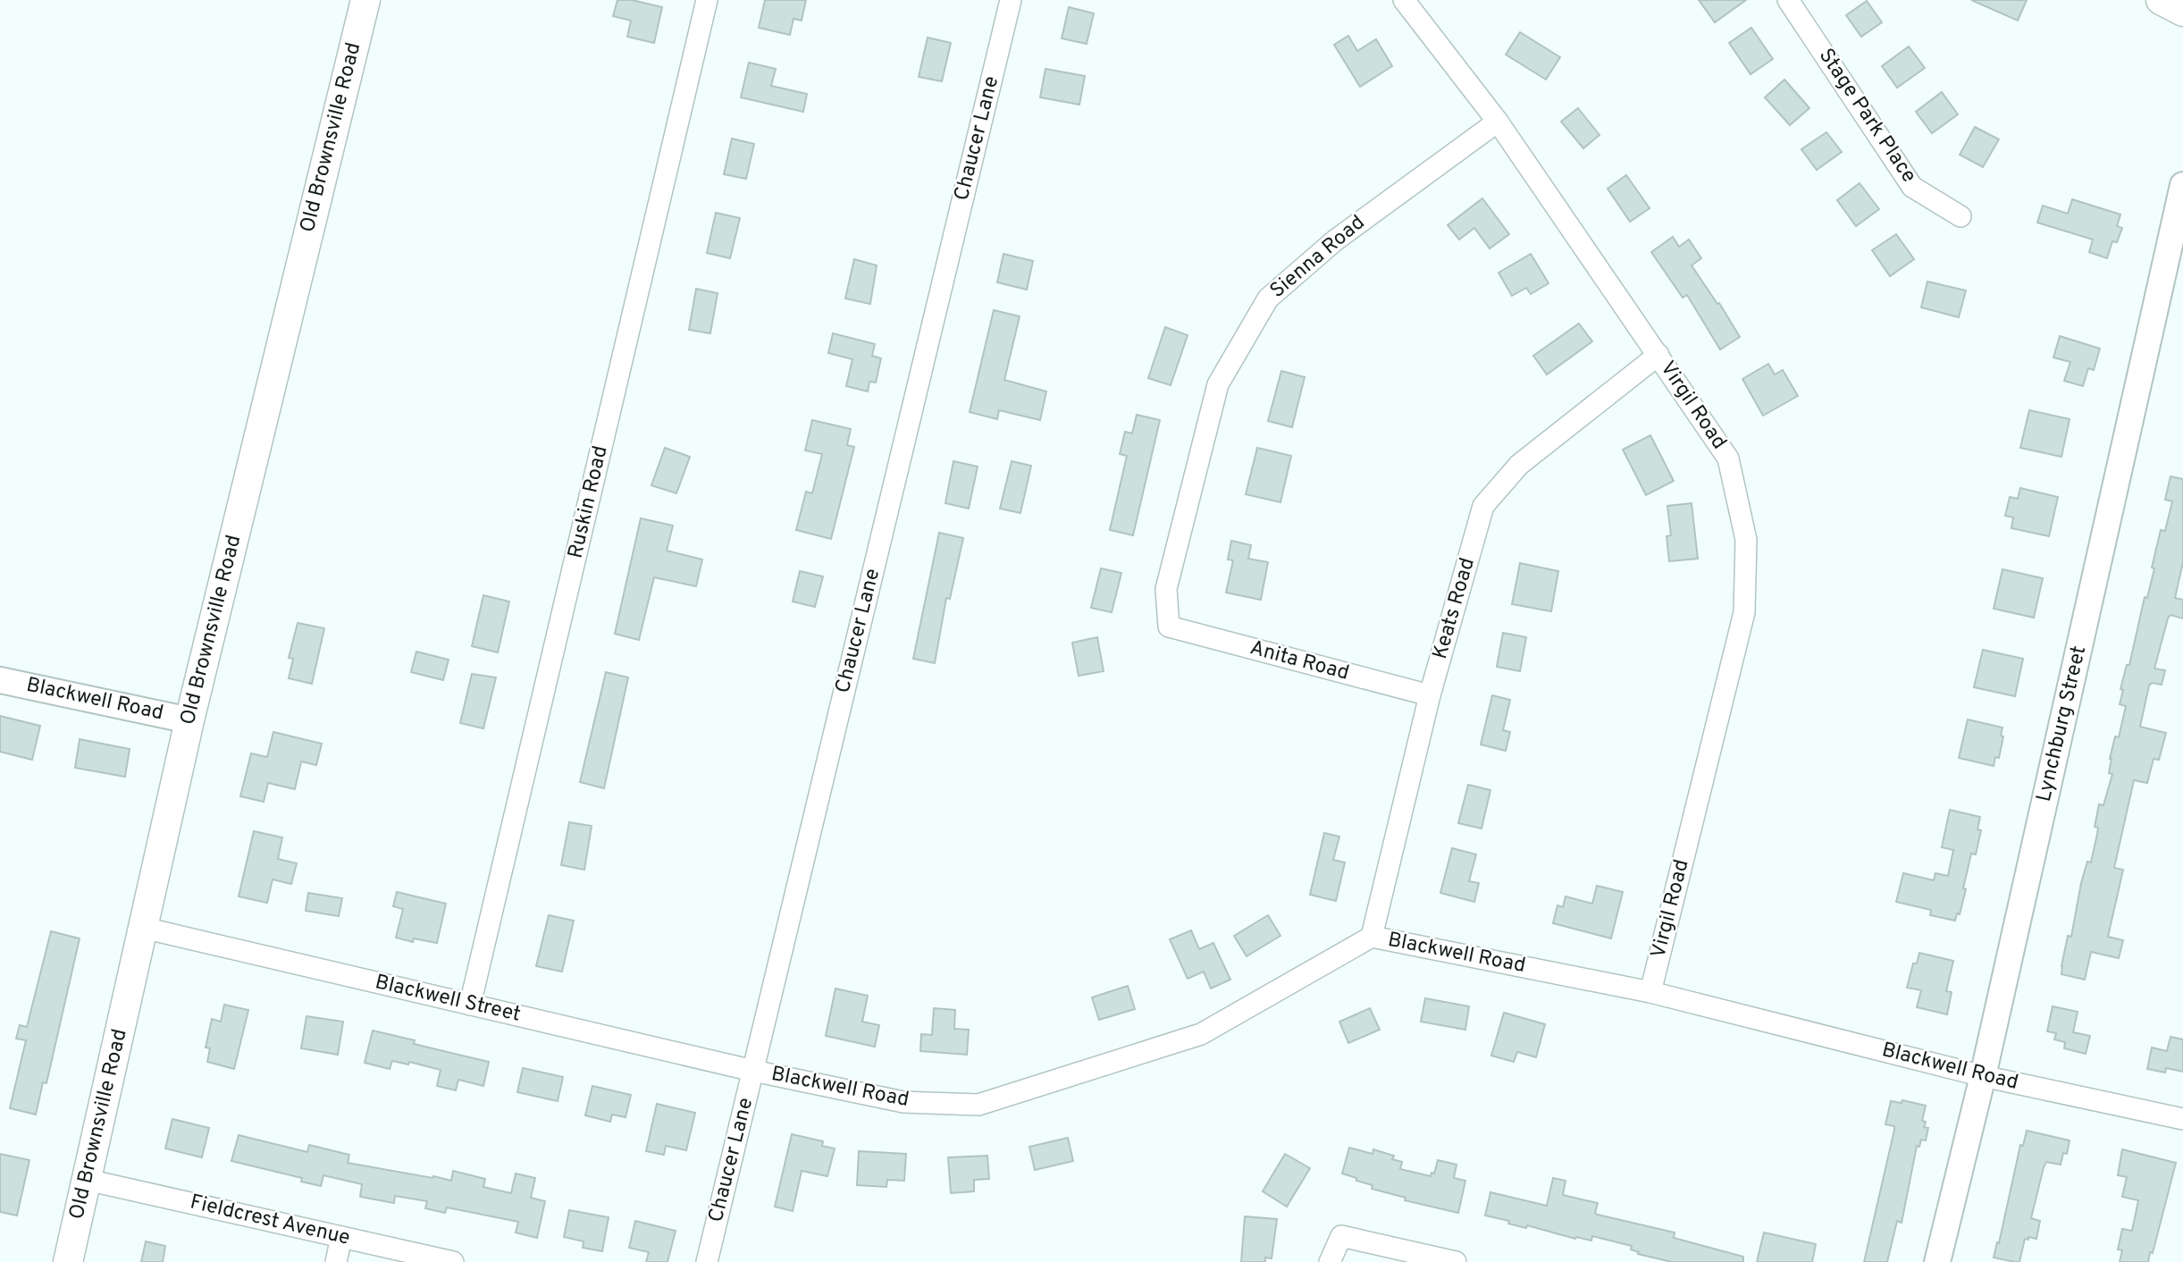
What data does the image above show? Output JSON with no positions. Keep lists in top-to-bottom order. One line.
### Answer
{"streets":{"main road":["Old Brownsville Road"],"street":["Stage Park Place","Chaucer Lane","Sienna Road","Virgil Road","Ruskin Road","Keats Road","Anita Road","Blackwell Road","Lynchburg Street","Blackwell Street","Fieldcrest Avenue"]},"crossings":[["Old Brownsville Road","Blackwell Road"],["Old Brownsville Road","Blackwell Street"],["Old Brownsville Road","Fieldcrest Avenue"],["Chaucer Lane","Blackwell Road"],["Chaucer Lane","Blackwell Street"],["Sienna Road","Virgil Road"],["Sienna Road","Anita Road"],["Virgil Road","Keats Road"],["Virgil Road","Blackwell Road"],["Ruskin Road","Blackwell Street"],["Keats Road","Anita Road"],["Keats Road","Blackwell Road"],["Blackwell Road","Lynchburg Street"],["Blackwell Road","Blackwell Street"]]}
